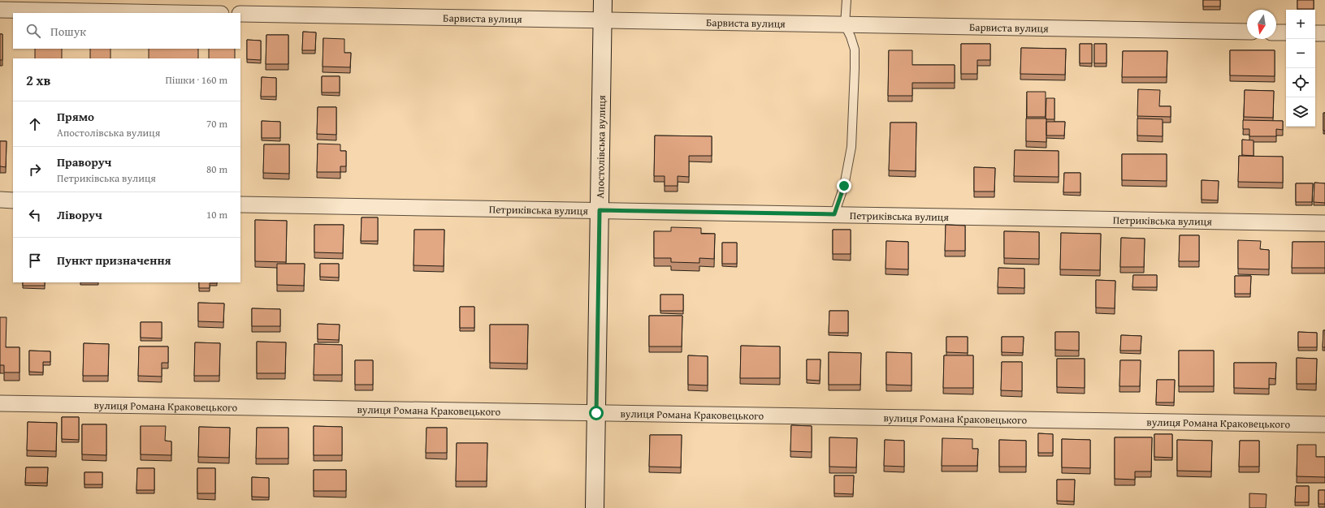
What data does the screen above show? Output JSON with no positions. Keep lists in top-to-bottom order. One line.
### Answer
{"streets":{"street":["Барвиста вулиця","Апостолівська вулиця","Петриківська вулиця","вулиця Романа Краковецького"]},"crossings":[["Барвиста вулиця","Апостолівська вулиця"],["Апостолівська вулиця","Петриківська вулиця"],["Апостолівська вулиця","вулиця Романа Краковецького"]],"north":"bottom","page":{"map_buttons":["+","−"],"search":"Пошук","heading":["2 хв","Пішки · 160 m"],"list":[["Прямо","Апостолівська вулиця","70 m"],["Праворуч","Петриківська вулиця","80 m"],["Ліворуч","10 m"],"Пункт призначення"]}}
